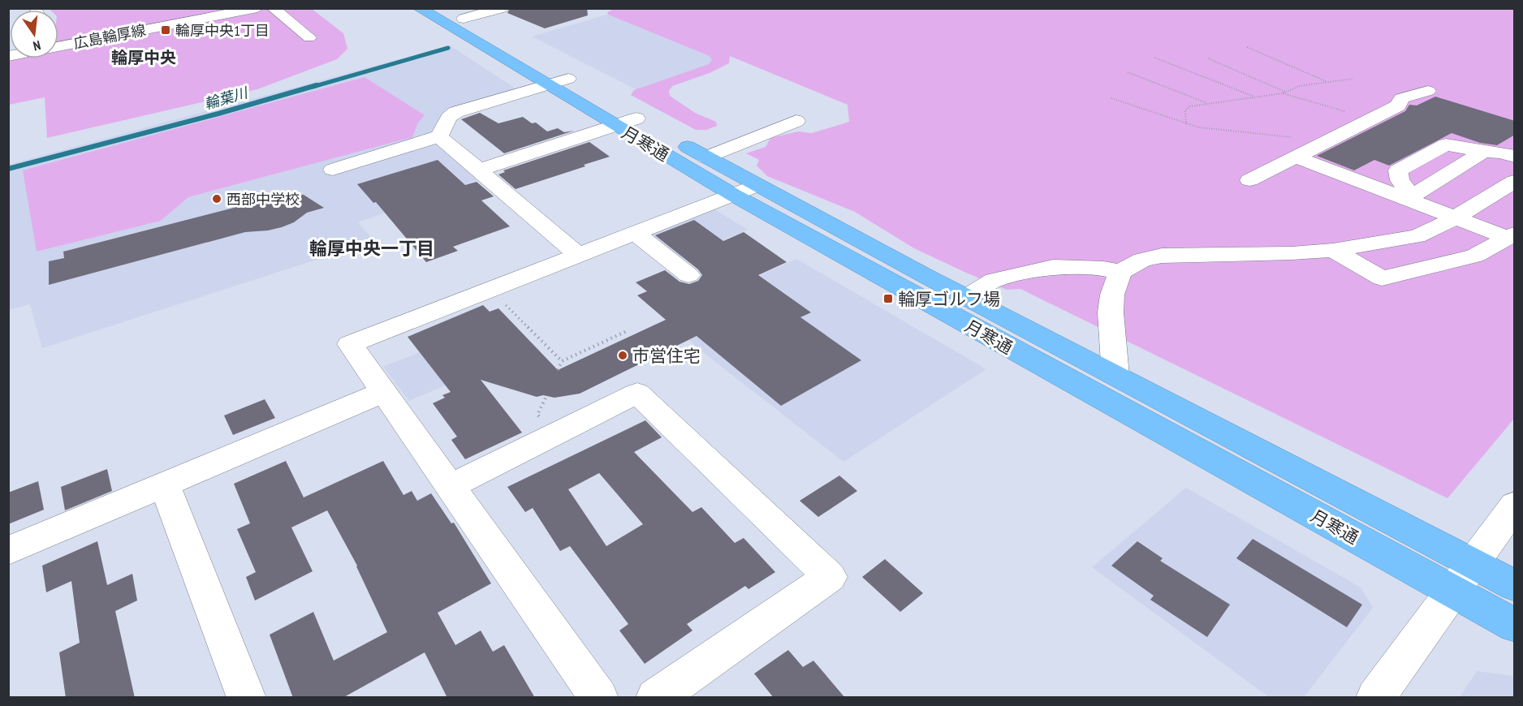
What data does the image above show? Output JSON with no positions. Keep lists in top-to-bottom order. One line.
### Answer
{"streets":{"highway":["月寒通"],"street":["広島輪厚線"]},"districts":["輪厚中央","輪厚中央一丁目"],"water":["輪葉川"],"places":{"transit":["輪厚中央1丁目","輪厚ゴルフ場"],"other":["西部中学校","市営住宅"]},"north":"bottom"}
